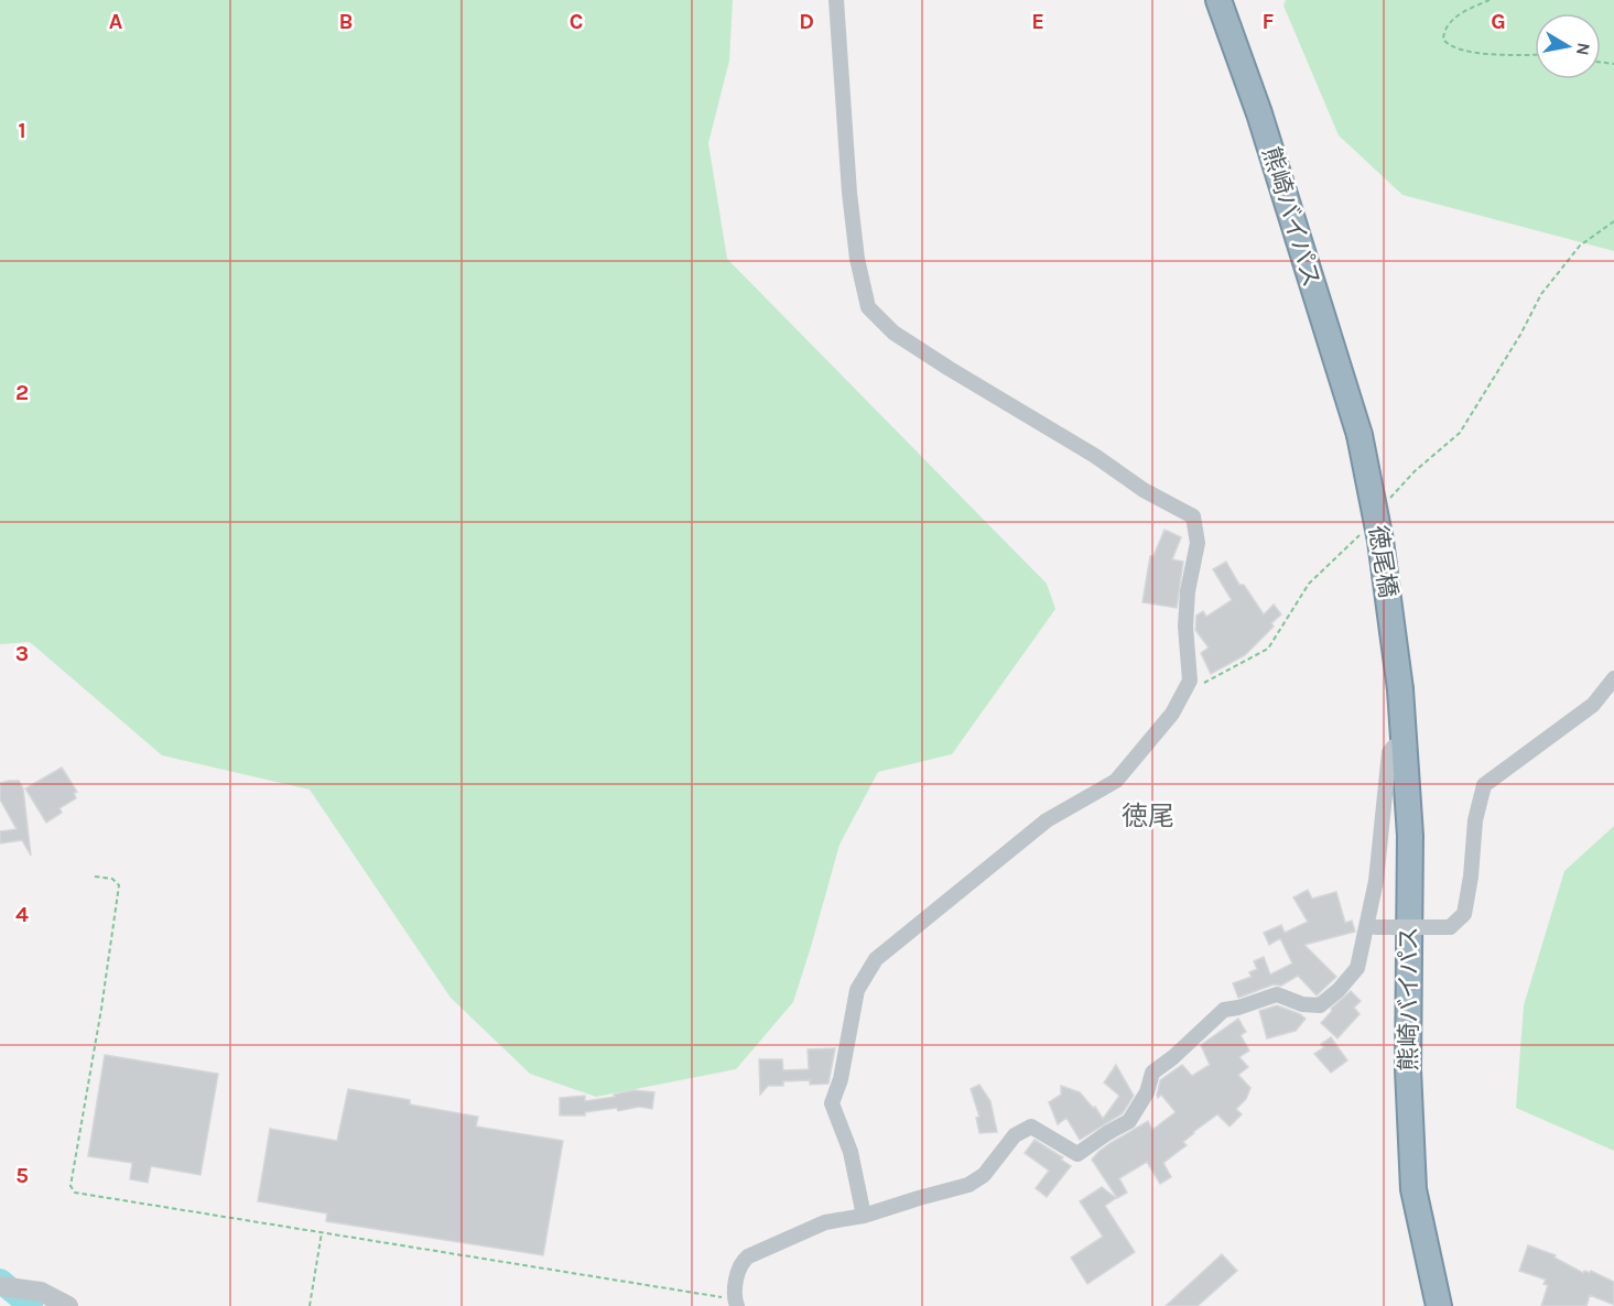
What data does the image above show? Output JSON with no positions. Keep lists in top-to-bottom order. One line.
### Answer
{"streets":{"highway":["熊崎バイパス","徳尾橋"]},"crossings":[["熊崎バイパス","徳尾橋"]],"districts":["徳尾"],"north":"right","grid":{"columns":["A","B","C","D","E","F","G"],"rows":["1","2","3","4","5"]}}
